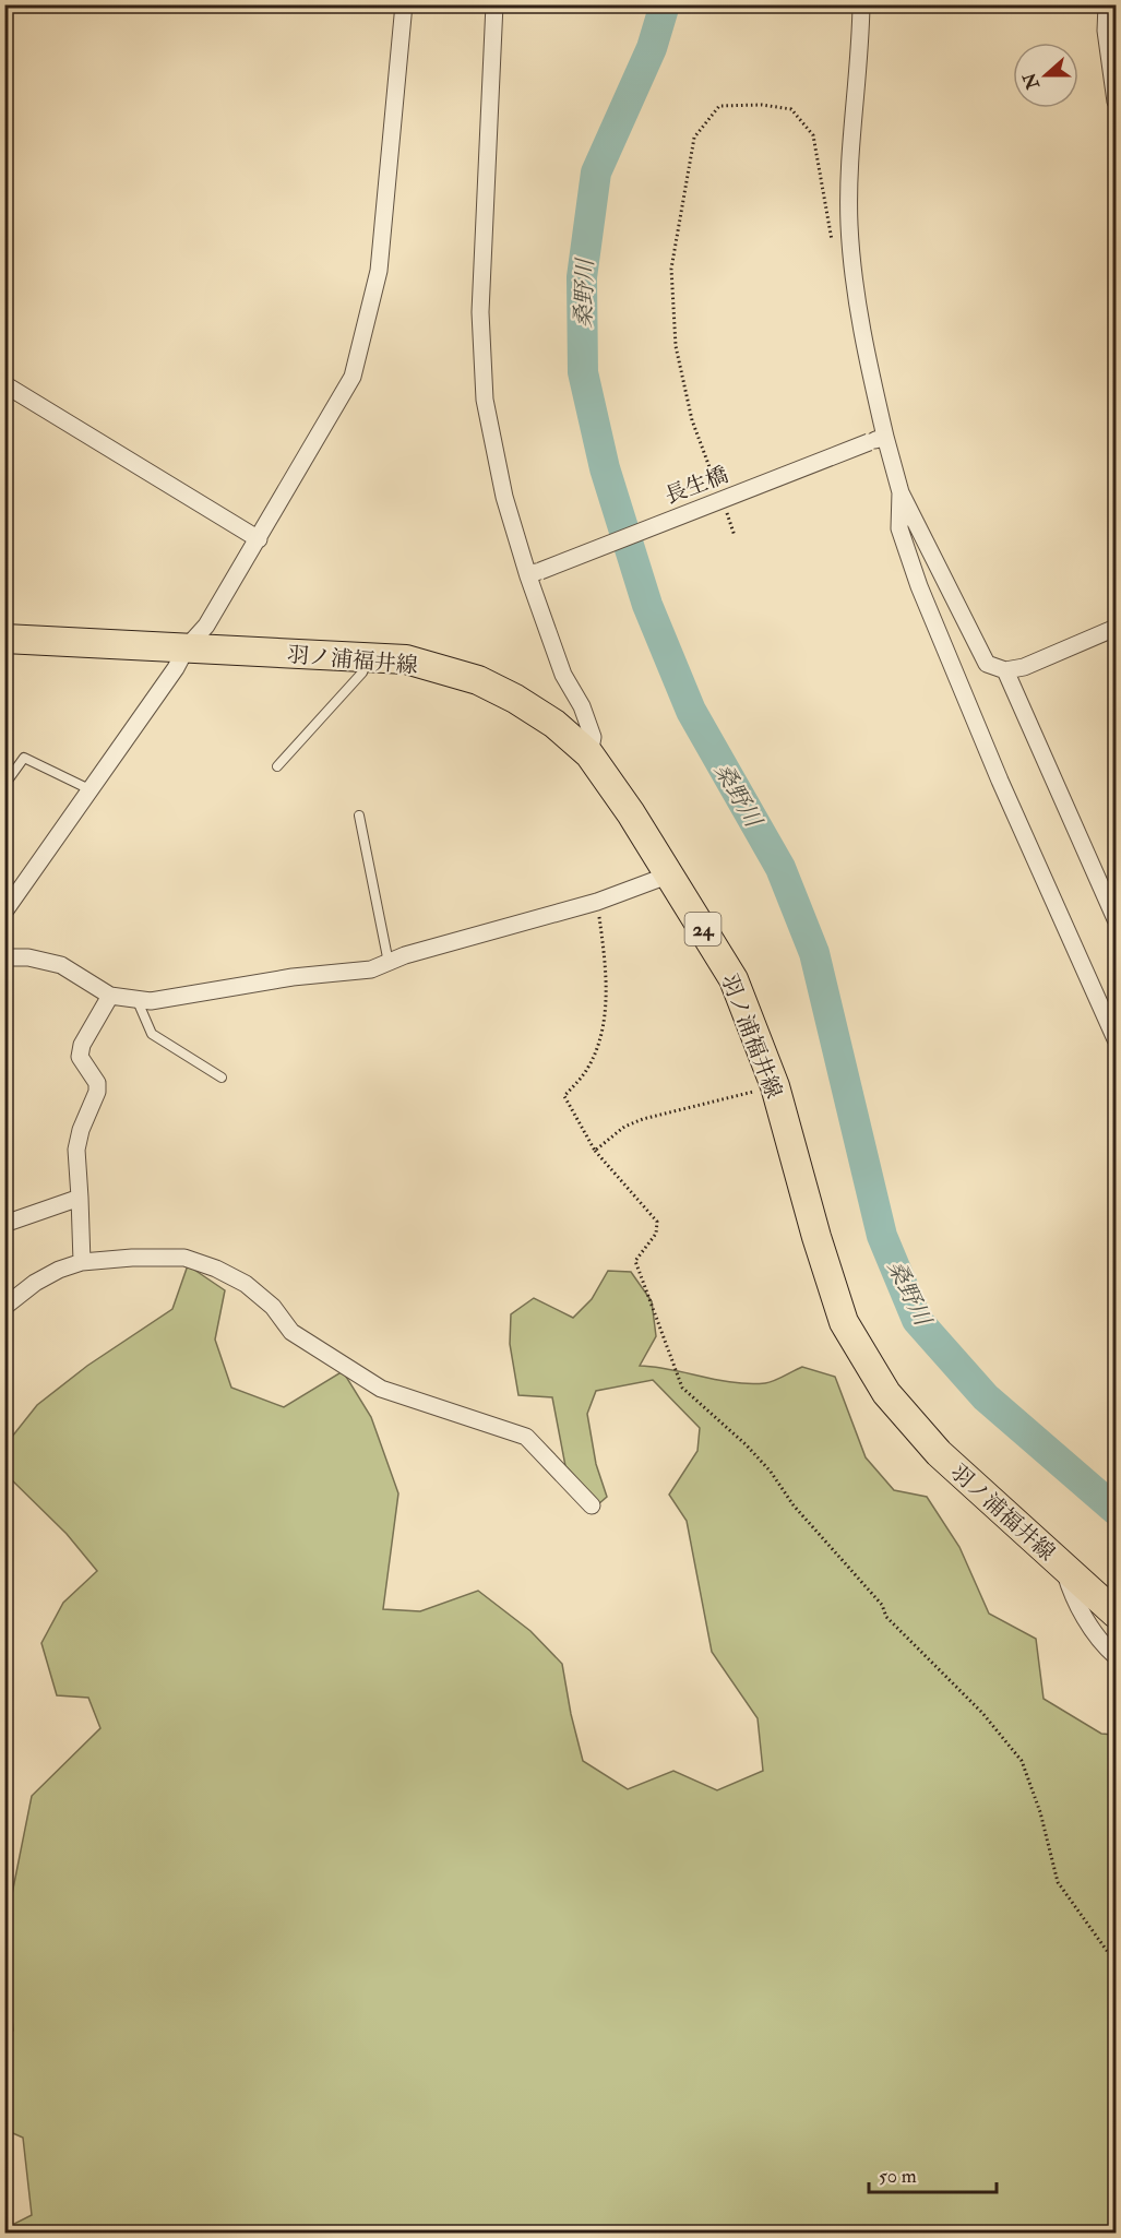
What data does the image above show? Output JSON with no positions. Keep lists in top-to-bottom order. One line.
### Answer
{"streets":{"main road":["羽ノ浦福井線","24"],"street":["長生橋"]},"water":["桑野川"],"scale_bar":"50 m","north":"left"}
